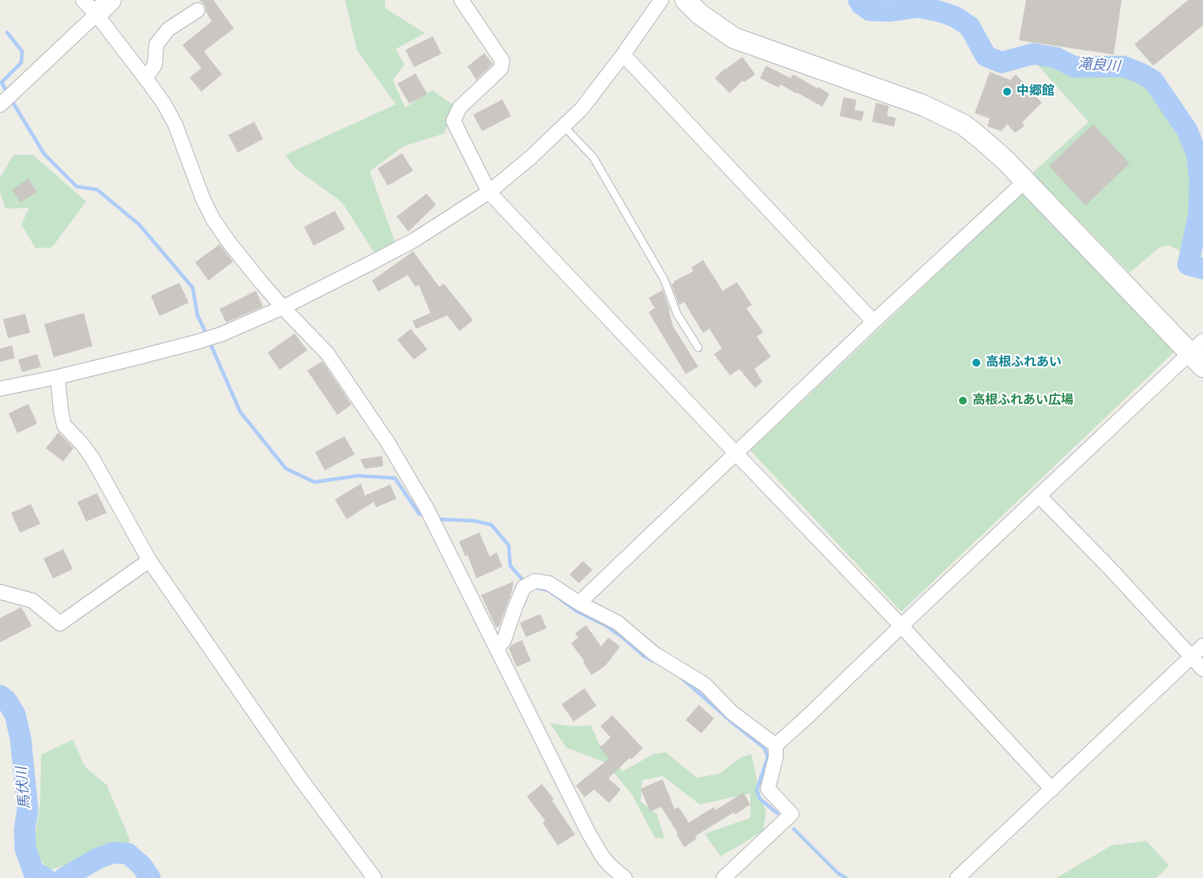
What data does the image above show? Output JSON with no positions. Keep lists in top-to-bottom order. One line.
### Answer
{"water":["滝良川","馬伏川"],"places":["中郷館","高根ふれあい","高根ふれあい広場"]}
